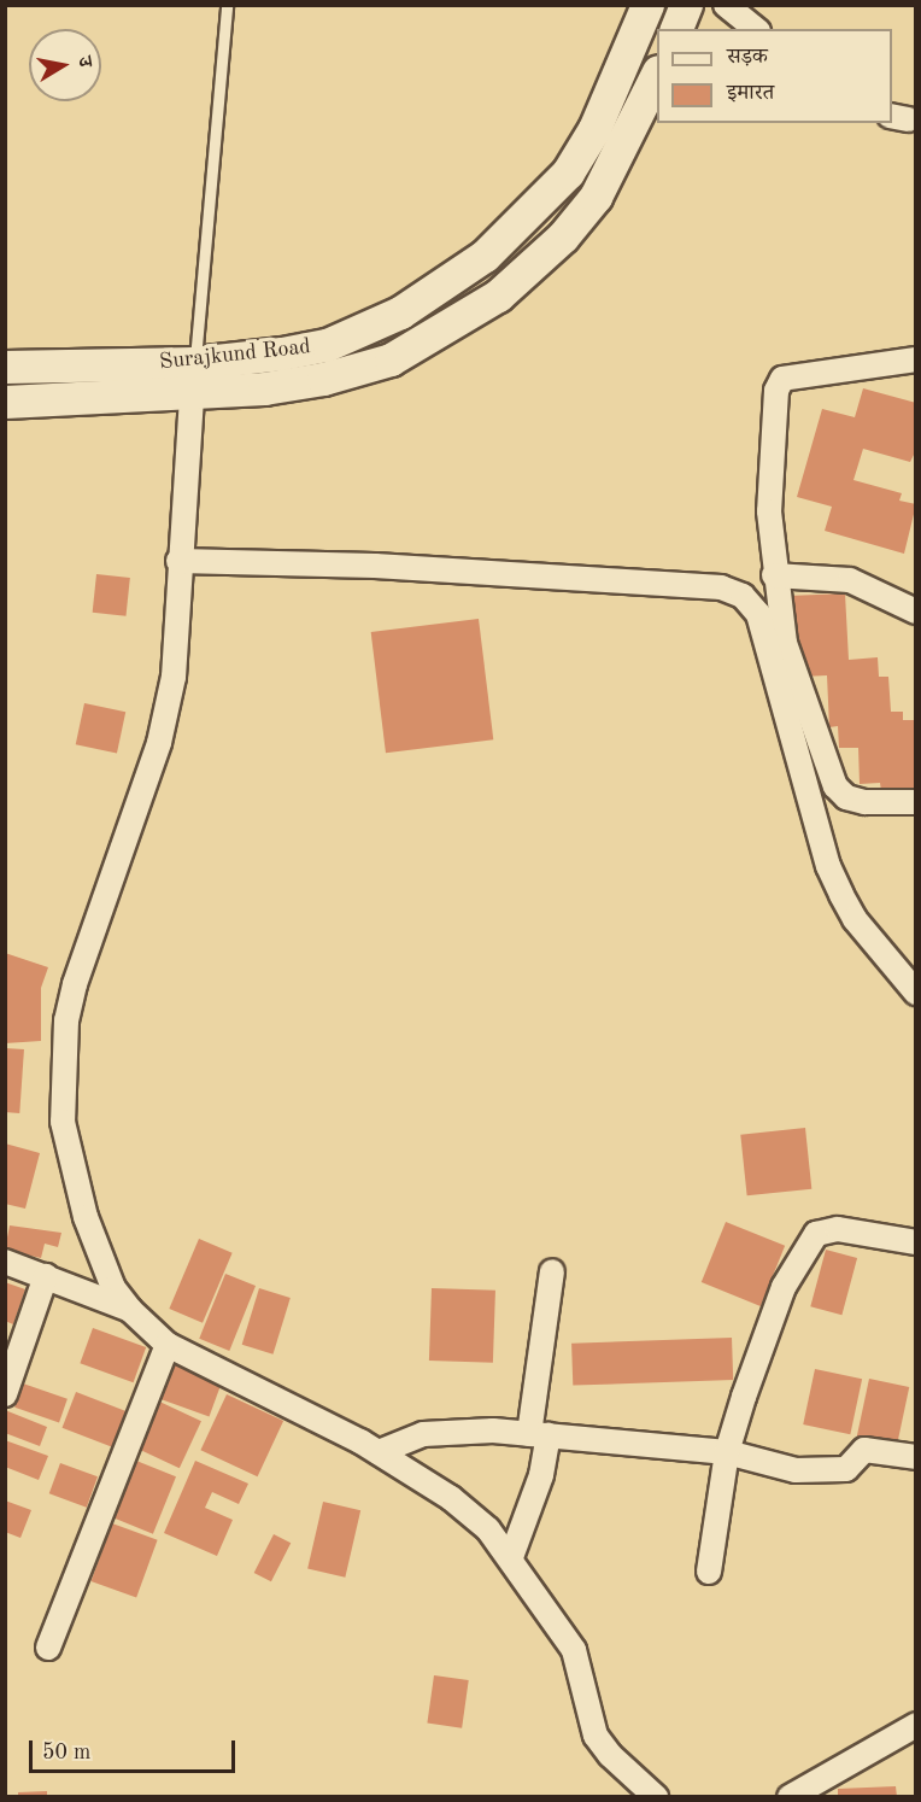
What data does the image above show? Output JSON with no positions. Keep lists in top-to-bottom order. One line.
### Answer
{"streets":{"main road":["Surajkund Road"]},"legend":["सड़क","इमारत"],"scale_bar":"50 m","north":"right"}
